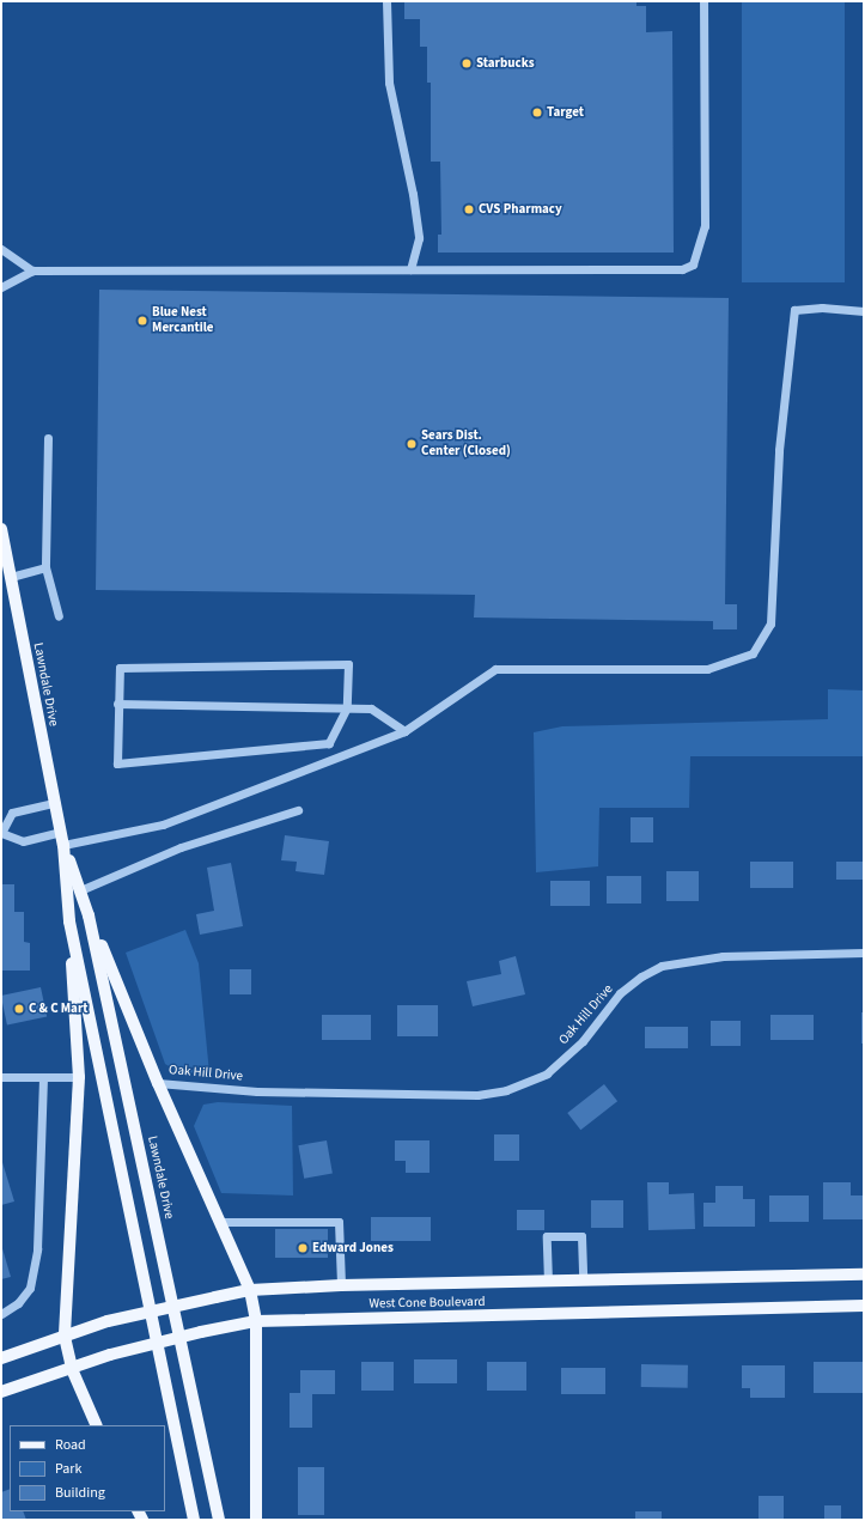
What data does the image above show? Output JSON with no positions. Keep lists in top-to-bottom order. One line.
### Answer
{"streets":{"main road":["Lawndale Drive","West Cone Boulevard"],"street":["Oak Hill Drive"]},"places":["Starbucks","Target","CVS Pharmacy","Blue Nest Mercantile","Sears Dist. Center (Closed)","C & C Mart","Edward Jones"],"legend":["Road","Park","Building"]}
